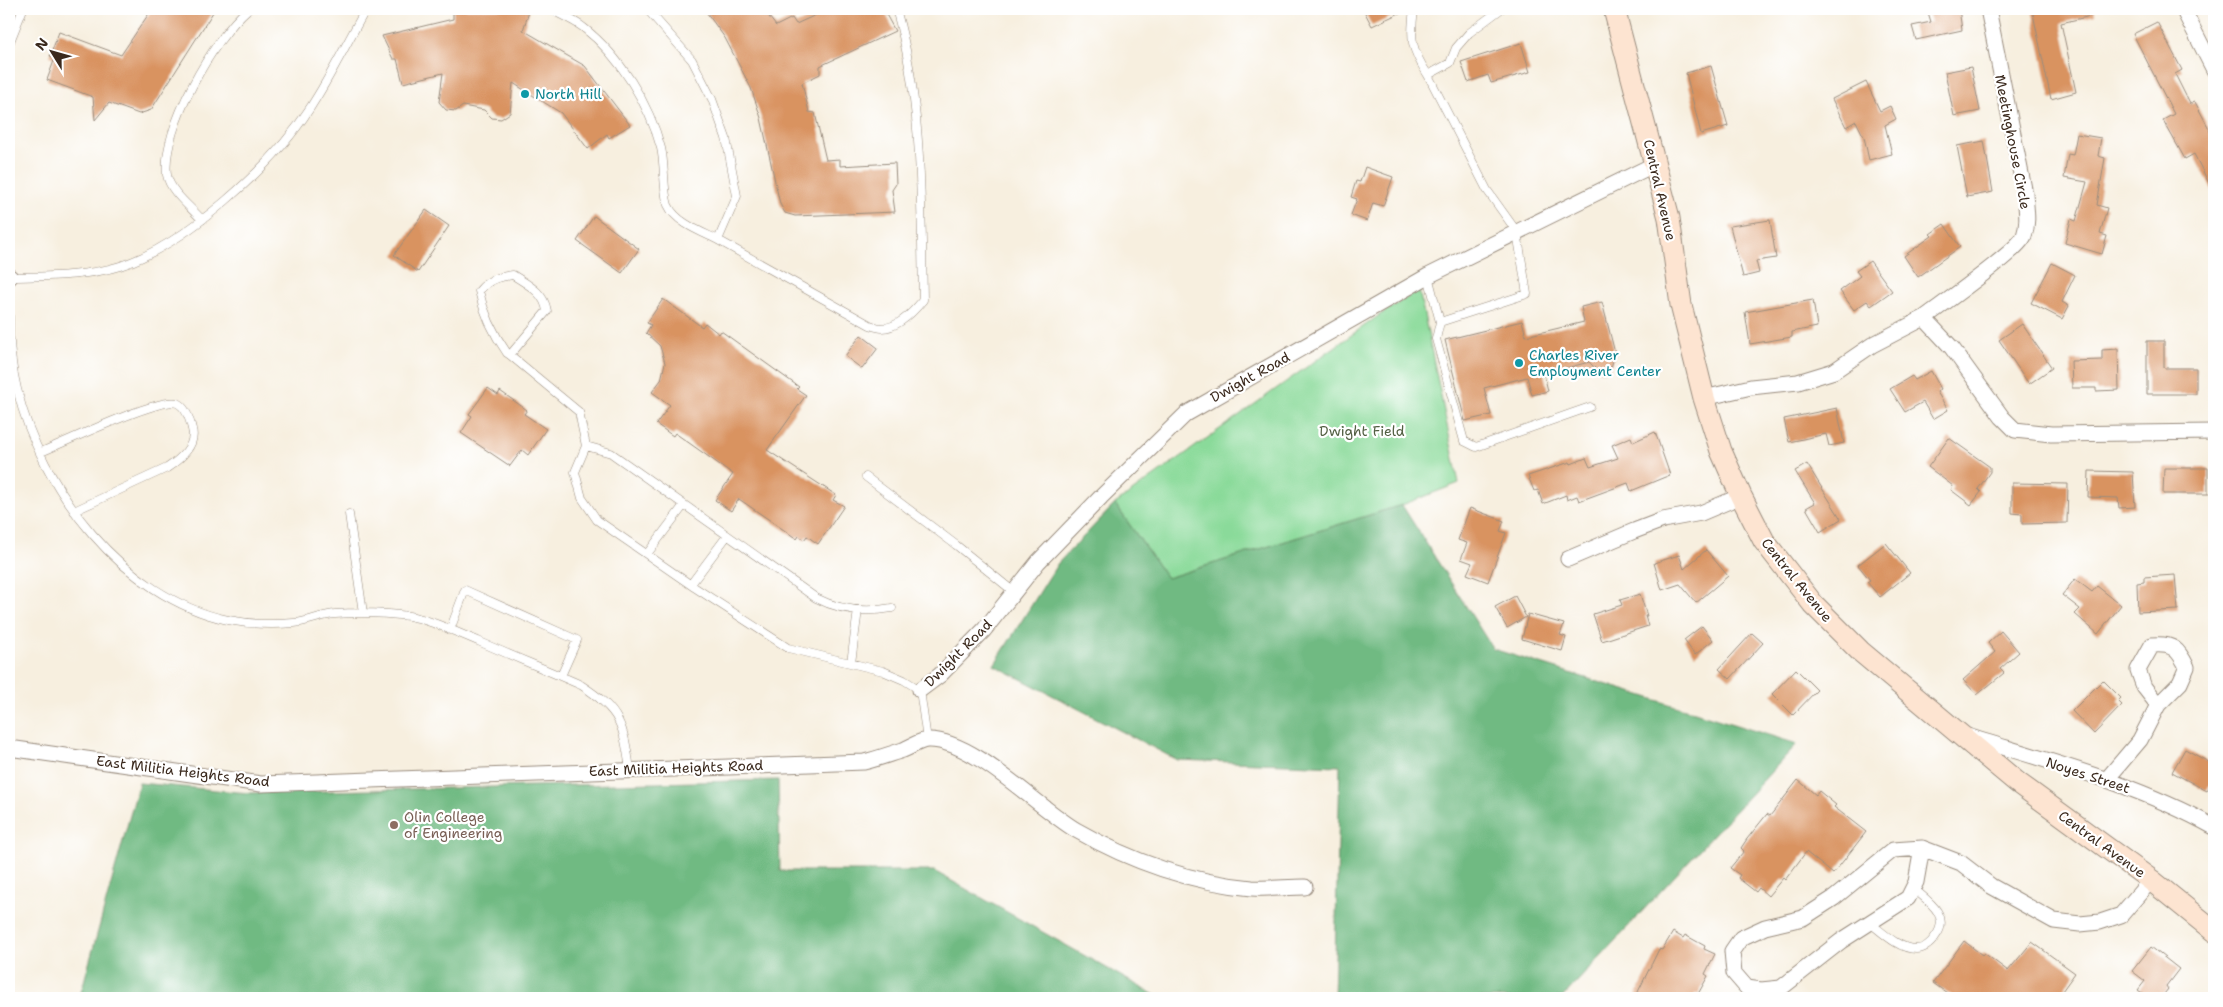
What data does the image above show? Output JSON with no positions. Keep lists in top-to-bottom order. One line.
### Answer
{"streets":{"main road":["Central Avenue"],"street":["Meetinghouse Circle","Dwight Road","East Militia Heights Road","Noyes Street"]},"crossings":[["Meetinghouse Circle","Central Avenue"],["Central Avenue","Dwight Road"],["Central Avenue","Noyes Street"]],"parks":["Dwight Field"],"places":["North Hill","Charles River Employment Center","Olin College of Engineering"],"north":"top left"}
